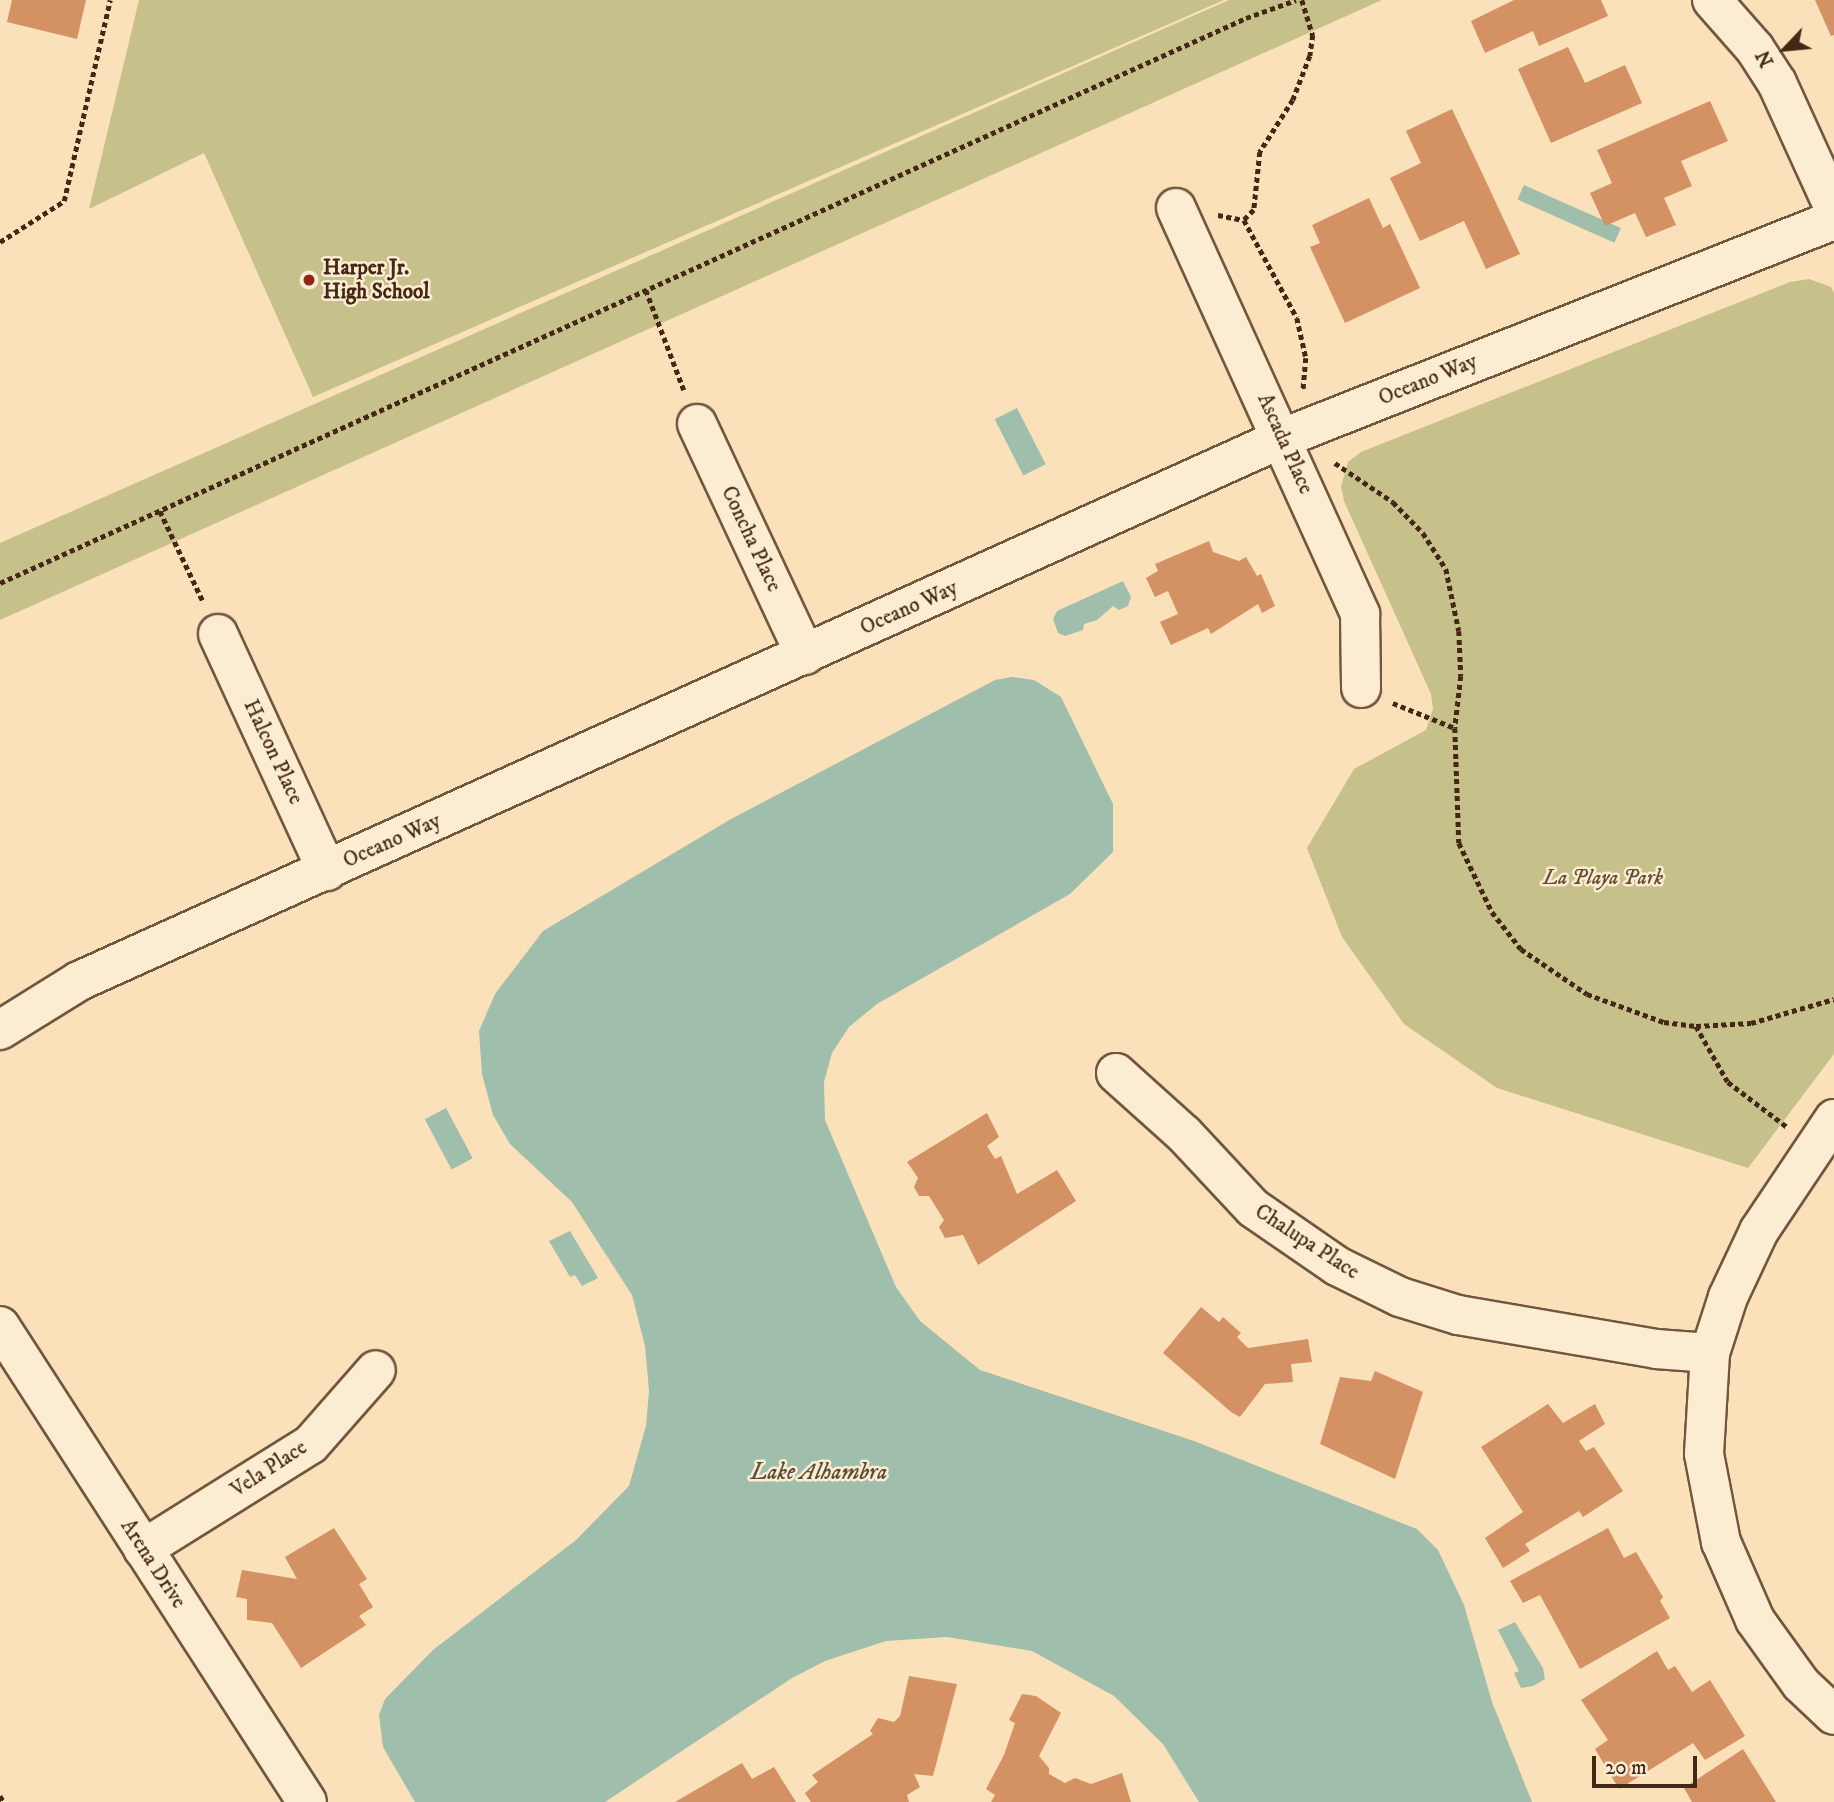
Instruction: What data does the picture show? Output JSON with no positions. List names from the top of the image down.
{
  "streets": {
    "street": [
      "Oceano Way",
      "Ascada Place",
      "Concha Place",
      "Halcon Place",
      "Chalupa Place",
      "Vela Place",
      "Arena Drive"
    ]
  },
  "crossings": [
    ["Oceano Way", "Ascada Place"],
    ["Oceano Way", "Concha Place"],
    ["Oceano Way", "Halcon Place"],
    ["Vela Place", "Arena Drive"]
  ],
  "water": ["Lake Alhambra"],
  "parks": ["La Playa Park"],
  "places": ["Harper Jr. High School"],
  "scale_bar": "20 m",
  "north": "bottom left"
}
